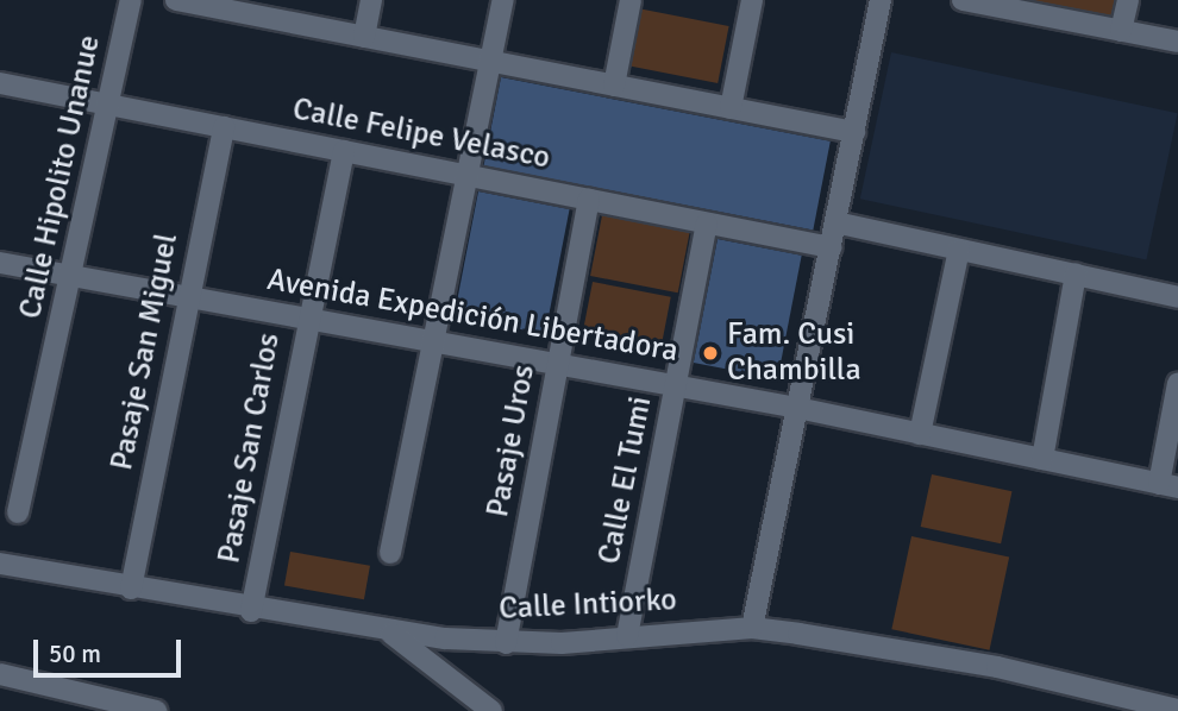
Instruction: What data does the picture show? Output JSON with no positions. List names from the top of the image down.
{
  "streets": {
    "street": [
      "Calle Felipe Velasco",
      "Calle Hipolito Unanue",
      "Avenida Expedición Libertadora",
      "Pasaje San Miguel",
      "Pasaje Uros",
      "Pasaje San Carlos",
      "Calle El Tumi",
      "Calle Intiorko"
    ]
  },
  "crossings": [
    ["Calle Felipe Velasco", "Calle Hipolito Unanue"],
    ["Calle Felipe Velasco", "Pasaje San Miguel"],
    ["Calle Felipe Velasco", "Pasaje Uros"],
    ["Calle Felipe Velasco", "Pasaje San Carlos"],
    ["Calle Felipe Velasco", "Calle El Tumi"],
    ["Calle Hipolito Unanue", "Avenida Expedición Libertadora"],
    ["Avenida Expedición Libertadora", "Pasaje San Miguel"],
    ["Avenida Expedición Libertadora", "Pasaje Uros"],
    ["Avenida Expedición Libertadora", "Pasaje San Carlos"],
    ["Avenida Expedición Libertadora", "Calle El Tumi"],
    ["Pasaje San Miguel", "Calle Intiorko"],
    ["Pasaje Uros", "Calle Intiorko"],
    ["Pasaje San Carlos", "Calle Intiorko"],
    ["Calle El Tumi", "Calle Intiorko"]
  ],
  "places": ["Fam. Cusi Chambilla"],
  "scale_bar": "50 m"
}
